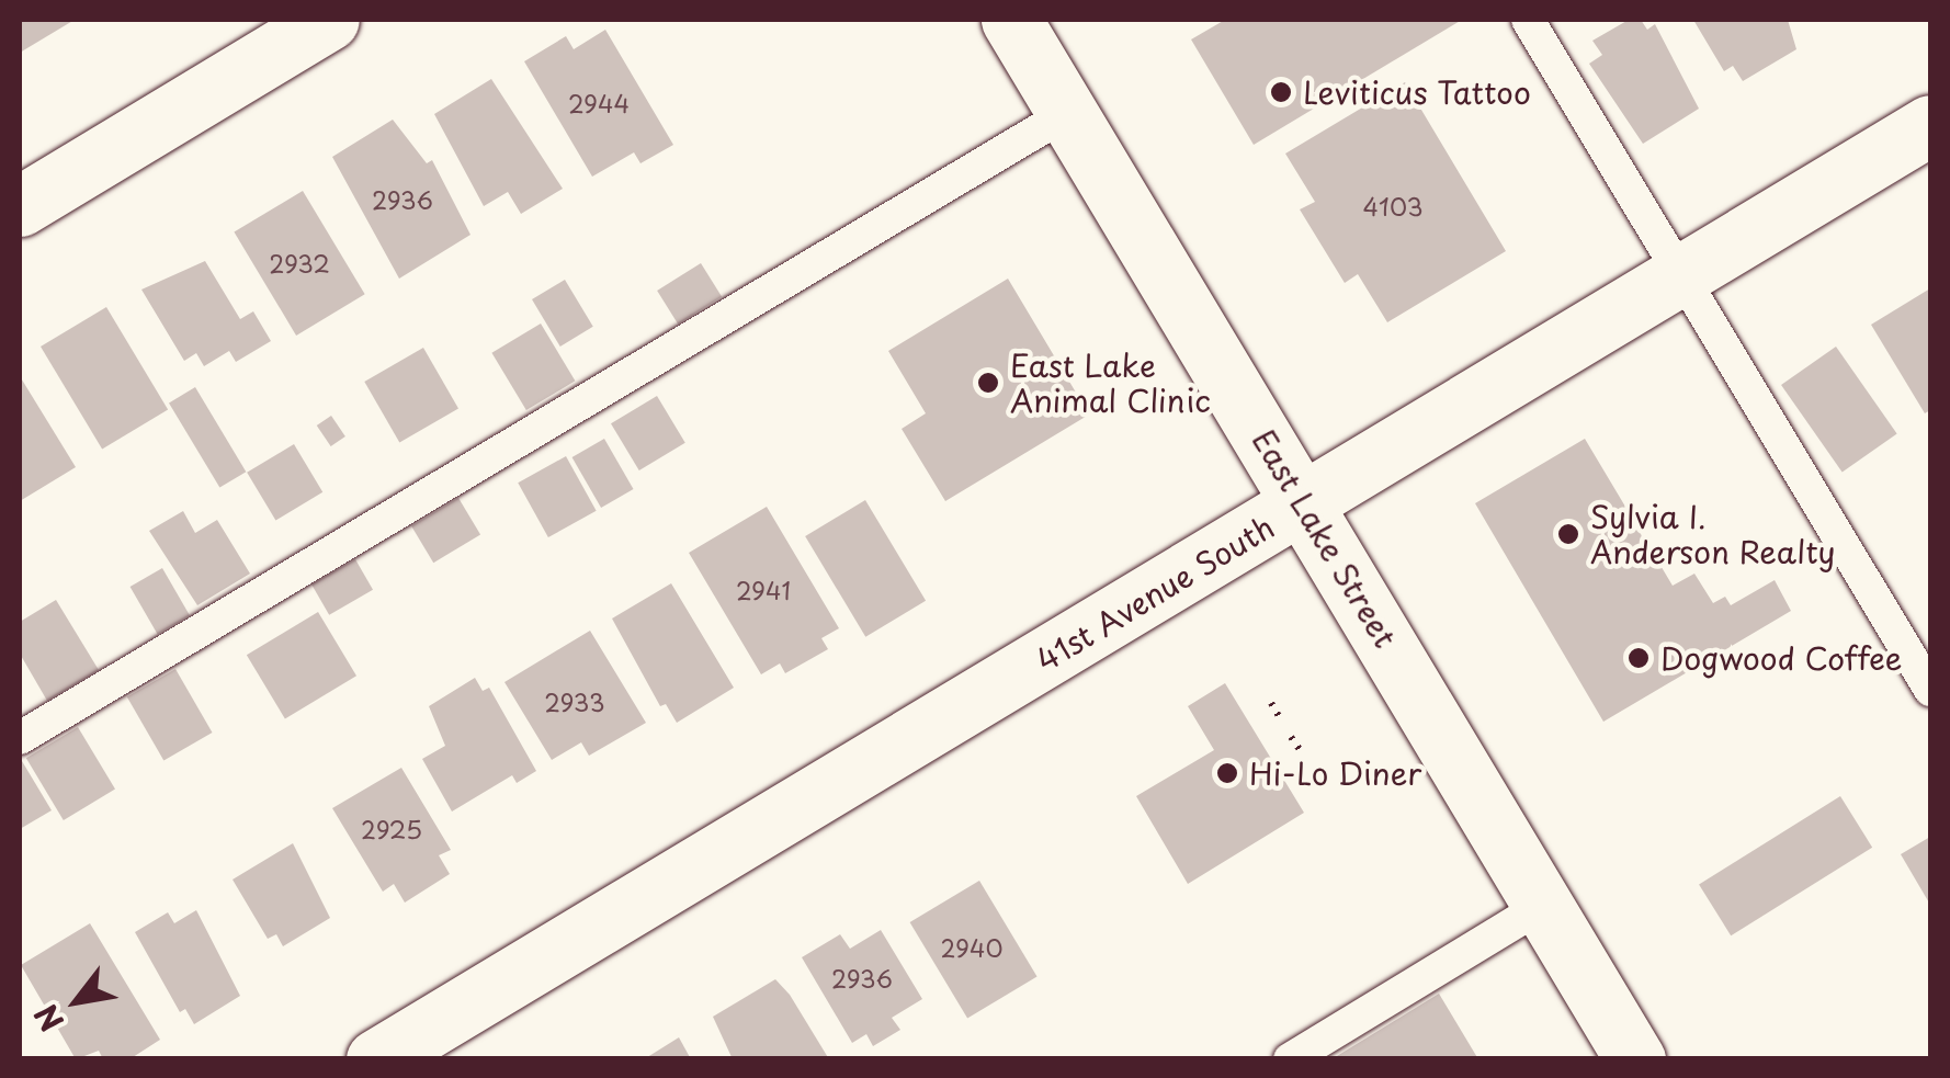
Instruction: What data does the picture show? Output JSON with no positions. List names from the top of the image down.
{
  "streets": {
    "street": ["East Lake Street", "41st Avenue South"]
  },
  "crossings": [
    ["East Lake Street", "41st Avenue South"]
  ],
  "places": [
    "Leviticus Tattoo",
    "East Lake Animal Clinic",
    "Sylvia I. Anderson Realty",
    "Dogwood Coffee",
    "Hi-Lo Diner"
  ],
  "house_numbers": [
    "2944",
    "2936",
    "4103",
    "2932",
    "2941",
    "2933",
    "2925",
    "2940",
    "2936"
  ],
  "north": "bottom left"
}
